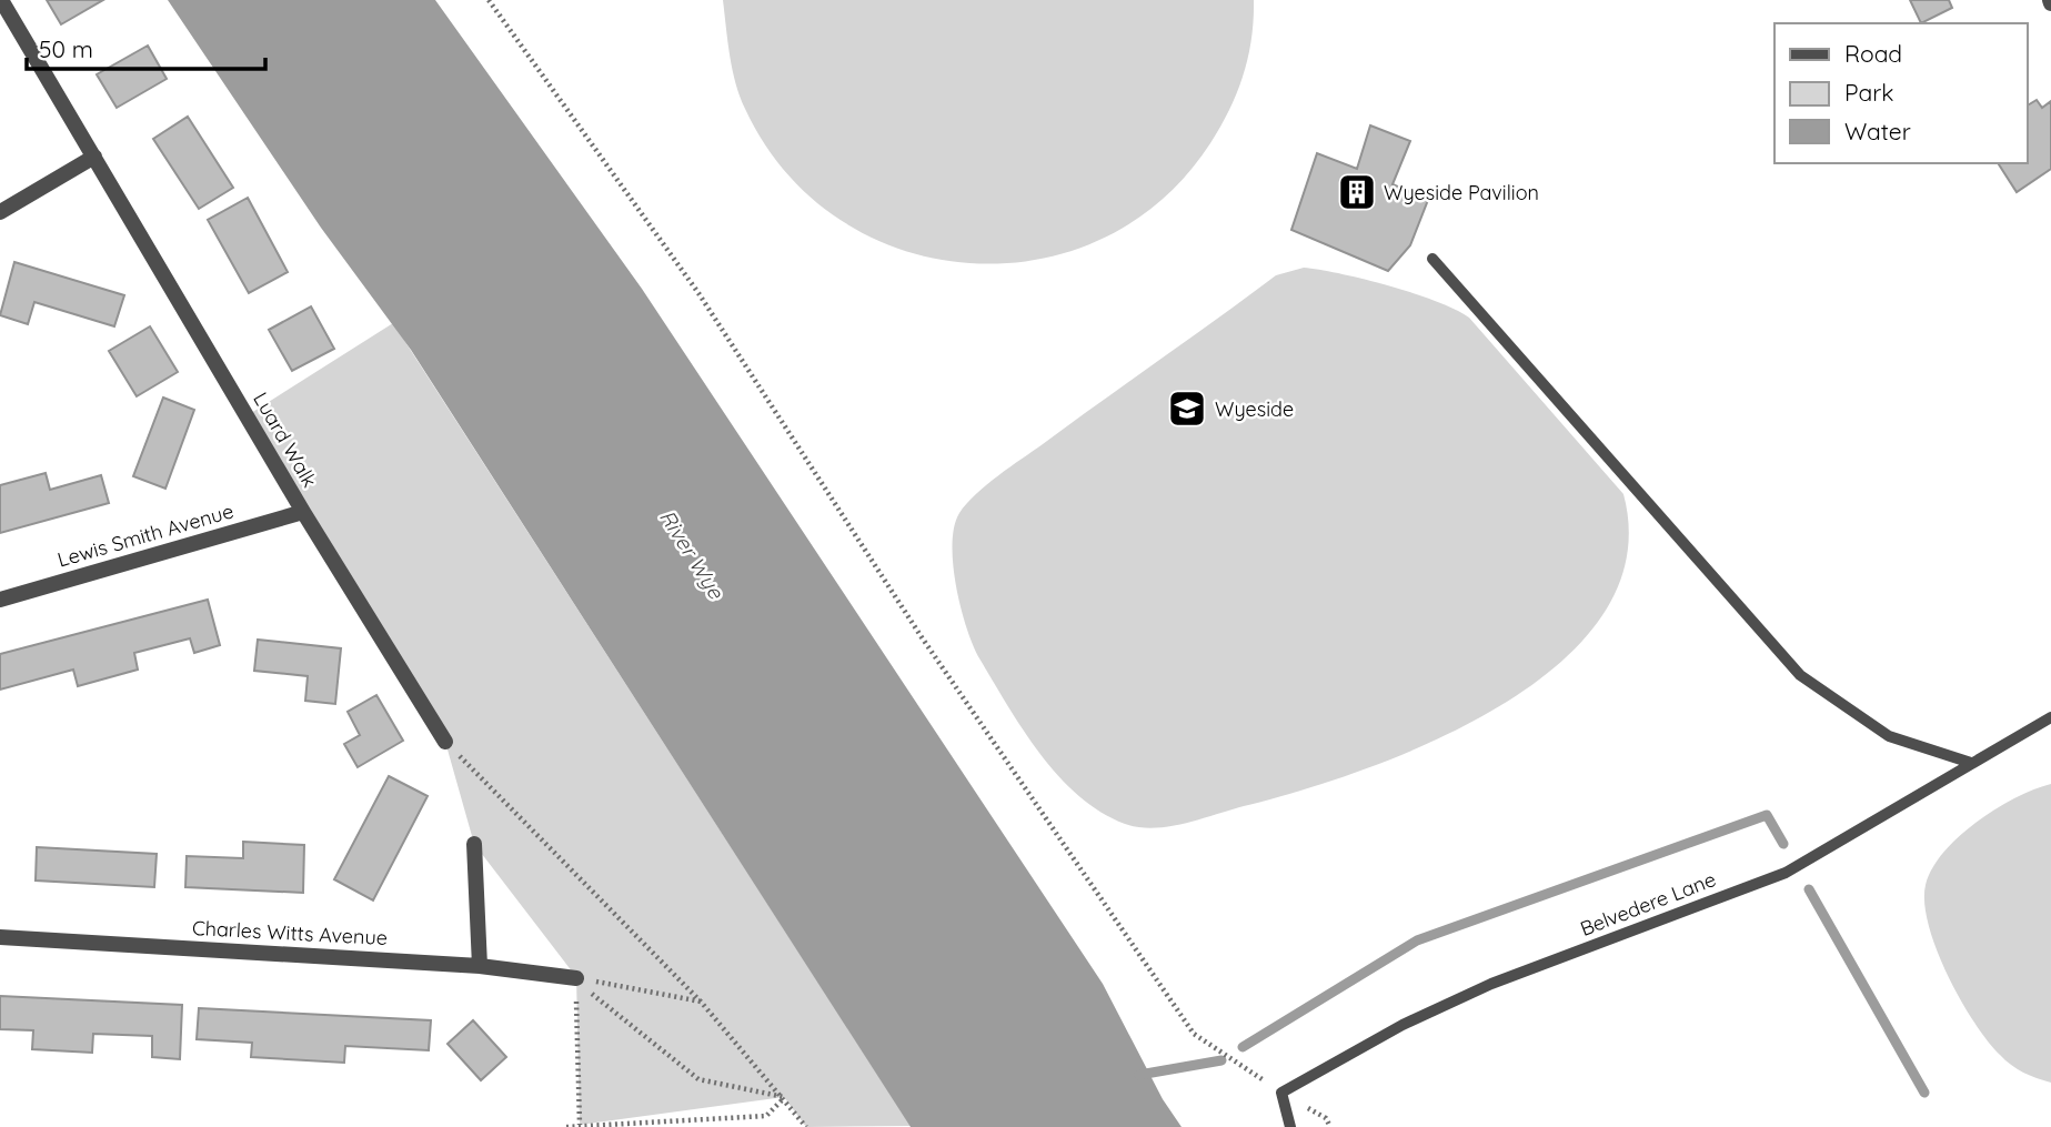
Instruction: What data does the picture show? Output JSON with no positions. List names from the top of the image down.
{
  "streets": {
    "street": ["Luard Walk", "Lewis Smith Avenue", "Charles Witts Avenue"],
    "lane": ["Belvedere Lane"]
  },
  "crossings": [
    ["Luard Walk", "Lewis Smith Avenue"]
  ],
  "water": ["River Wye"],
  "places": {
    "building": ["Wyeside Pavilion"],
    "school or university": ["Wyeside"]
  },
  "legend": ["Road", "Park", "Water"],
  "scale_bar": "50 m"
}
